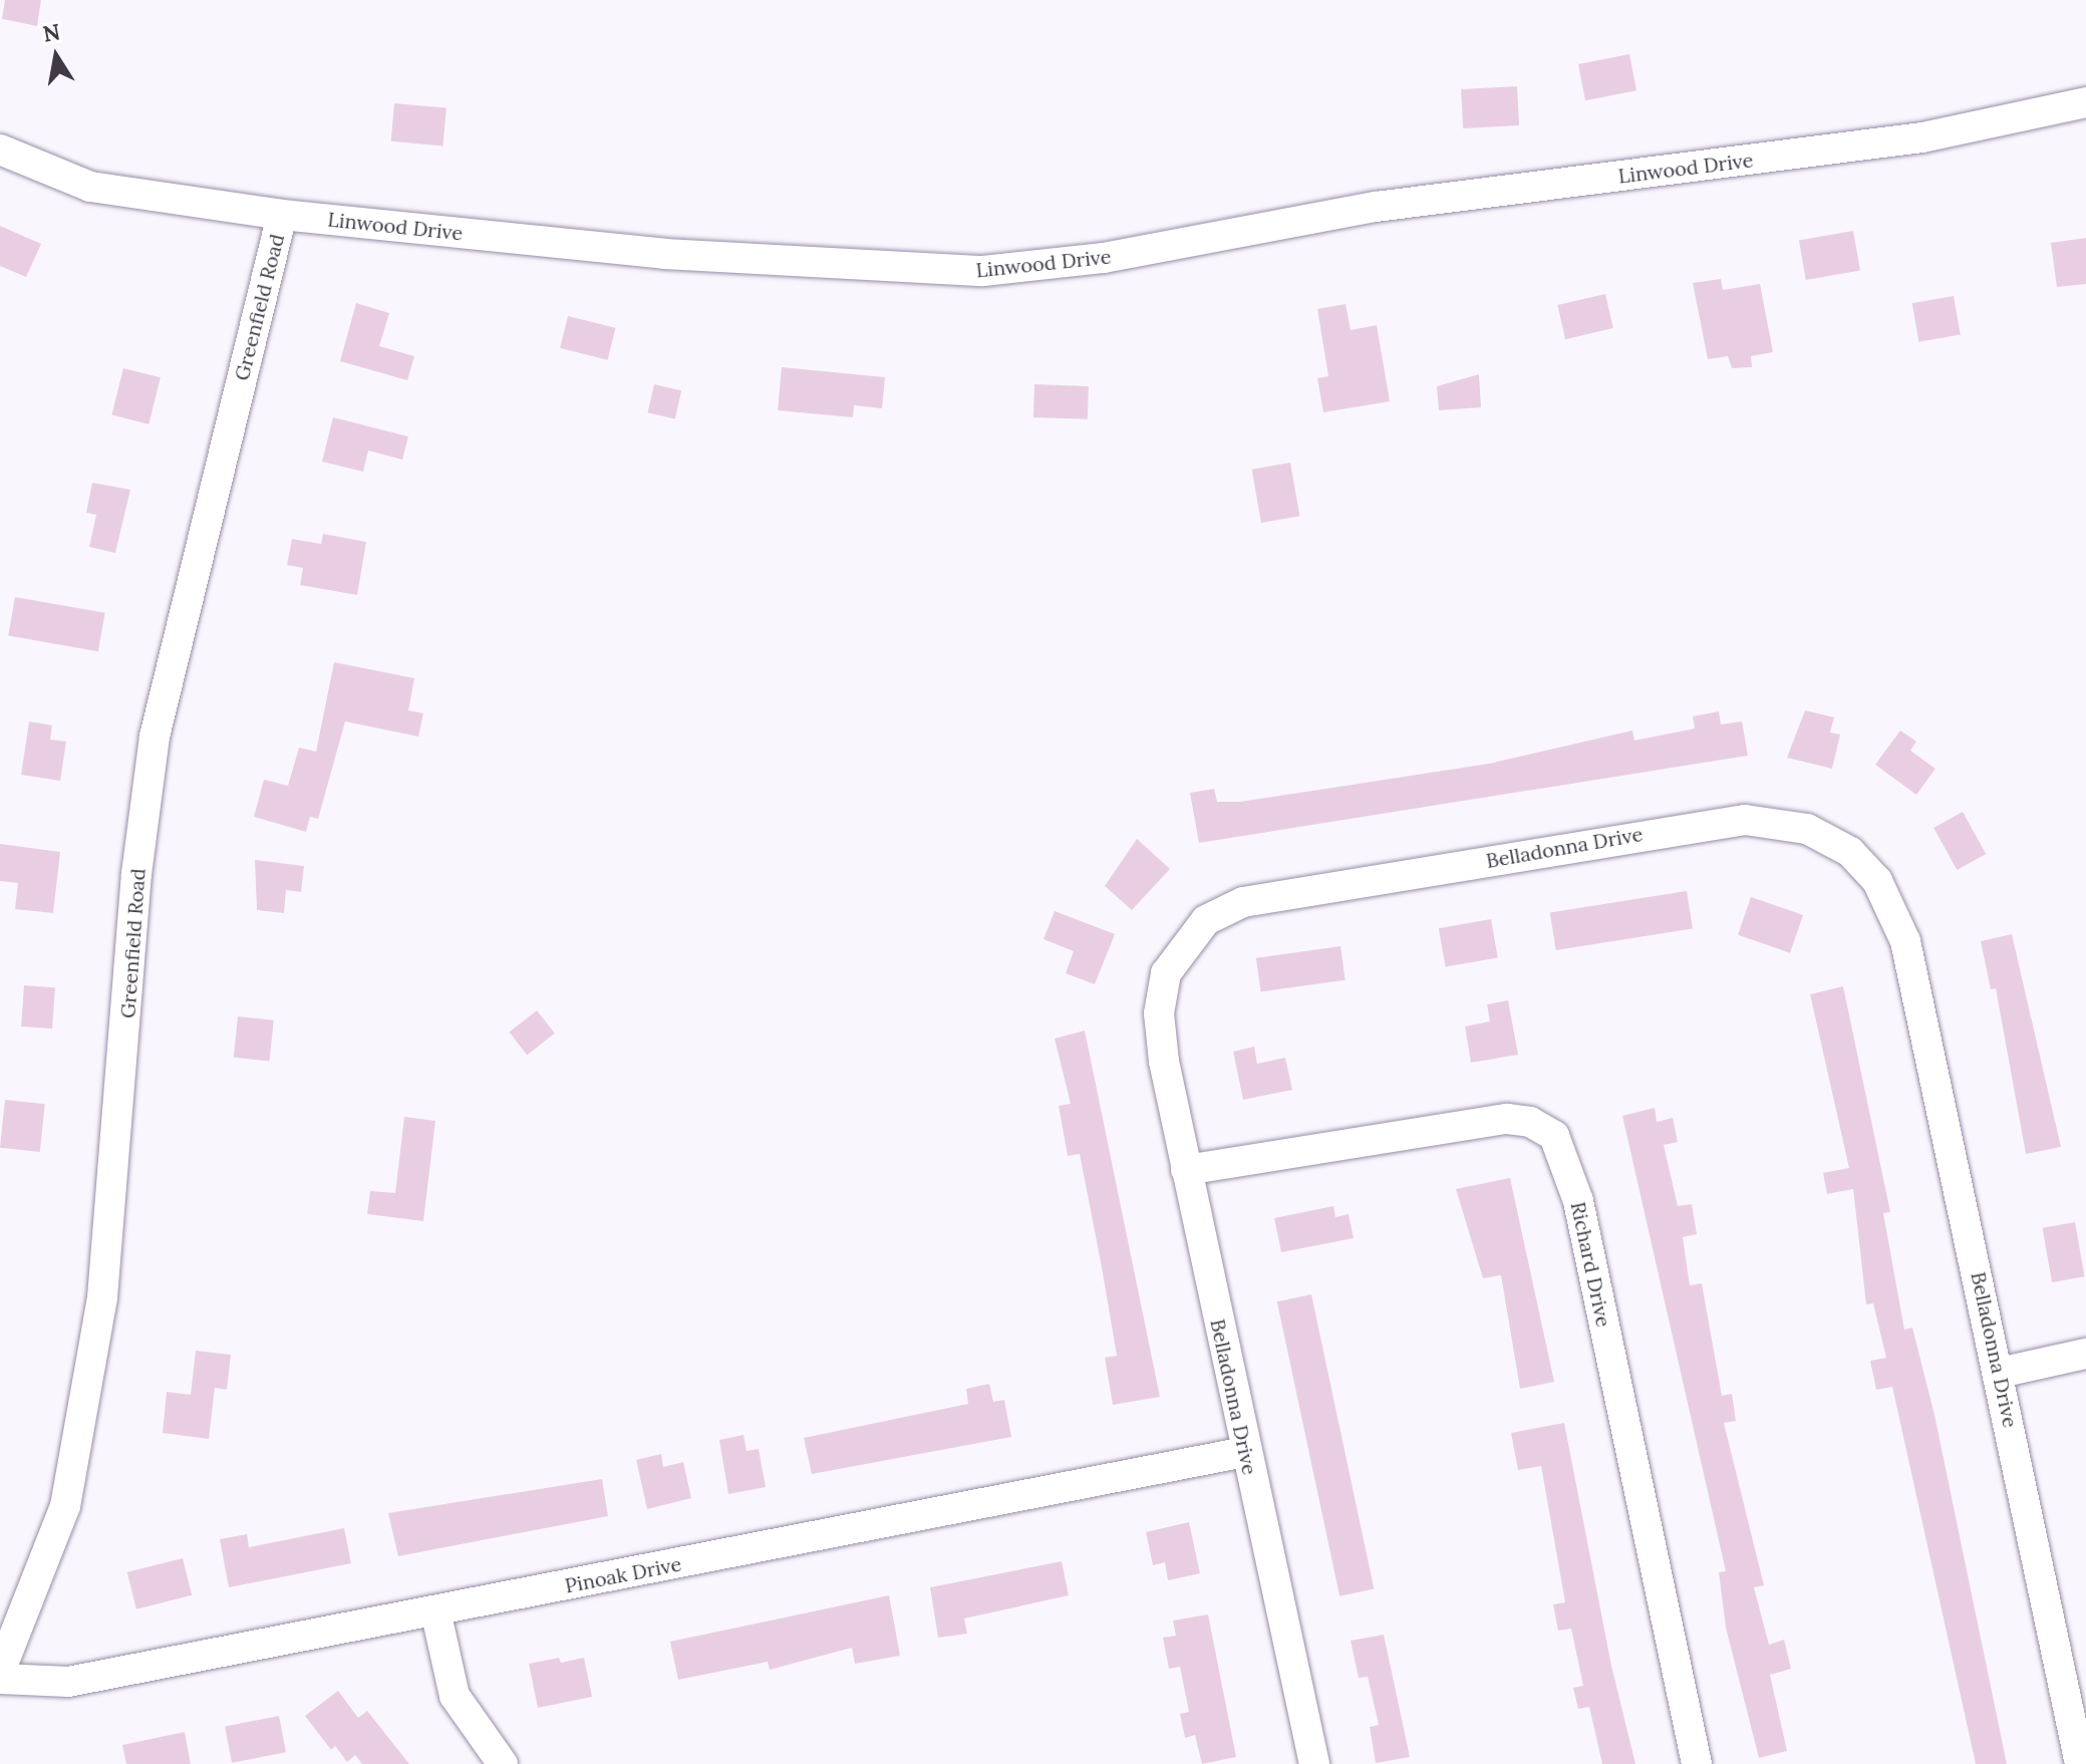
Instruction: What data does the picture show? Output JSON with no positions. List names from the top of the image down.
{
  "streets": {
    "street": [
      "Linwood Drive",
      "Greenfield Road",
      "Belladonna Drive",
      "Richard Drive",
      "Pinoak Drive"
    ]
  },
  "crossings": [
    ["Linwood Drive", "Greenfield Road"],
    ["Belladonna Drive", "Richard Drive"],
    ["Belladonna Drive", "Pinoak Drive"]
  ],
  "north": "top"
}
